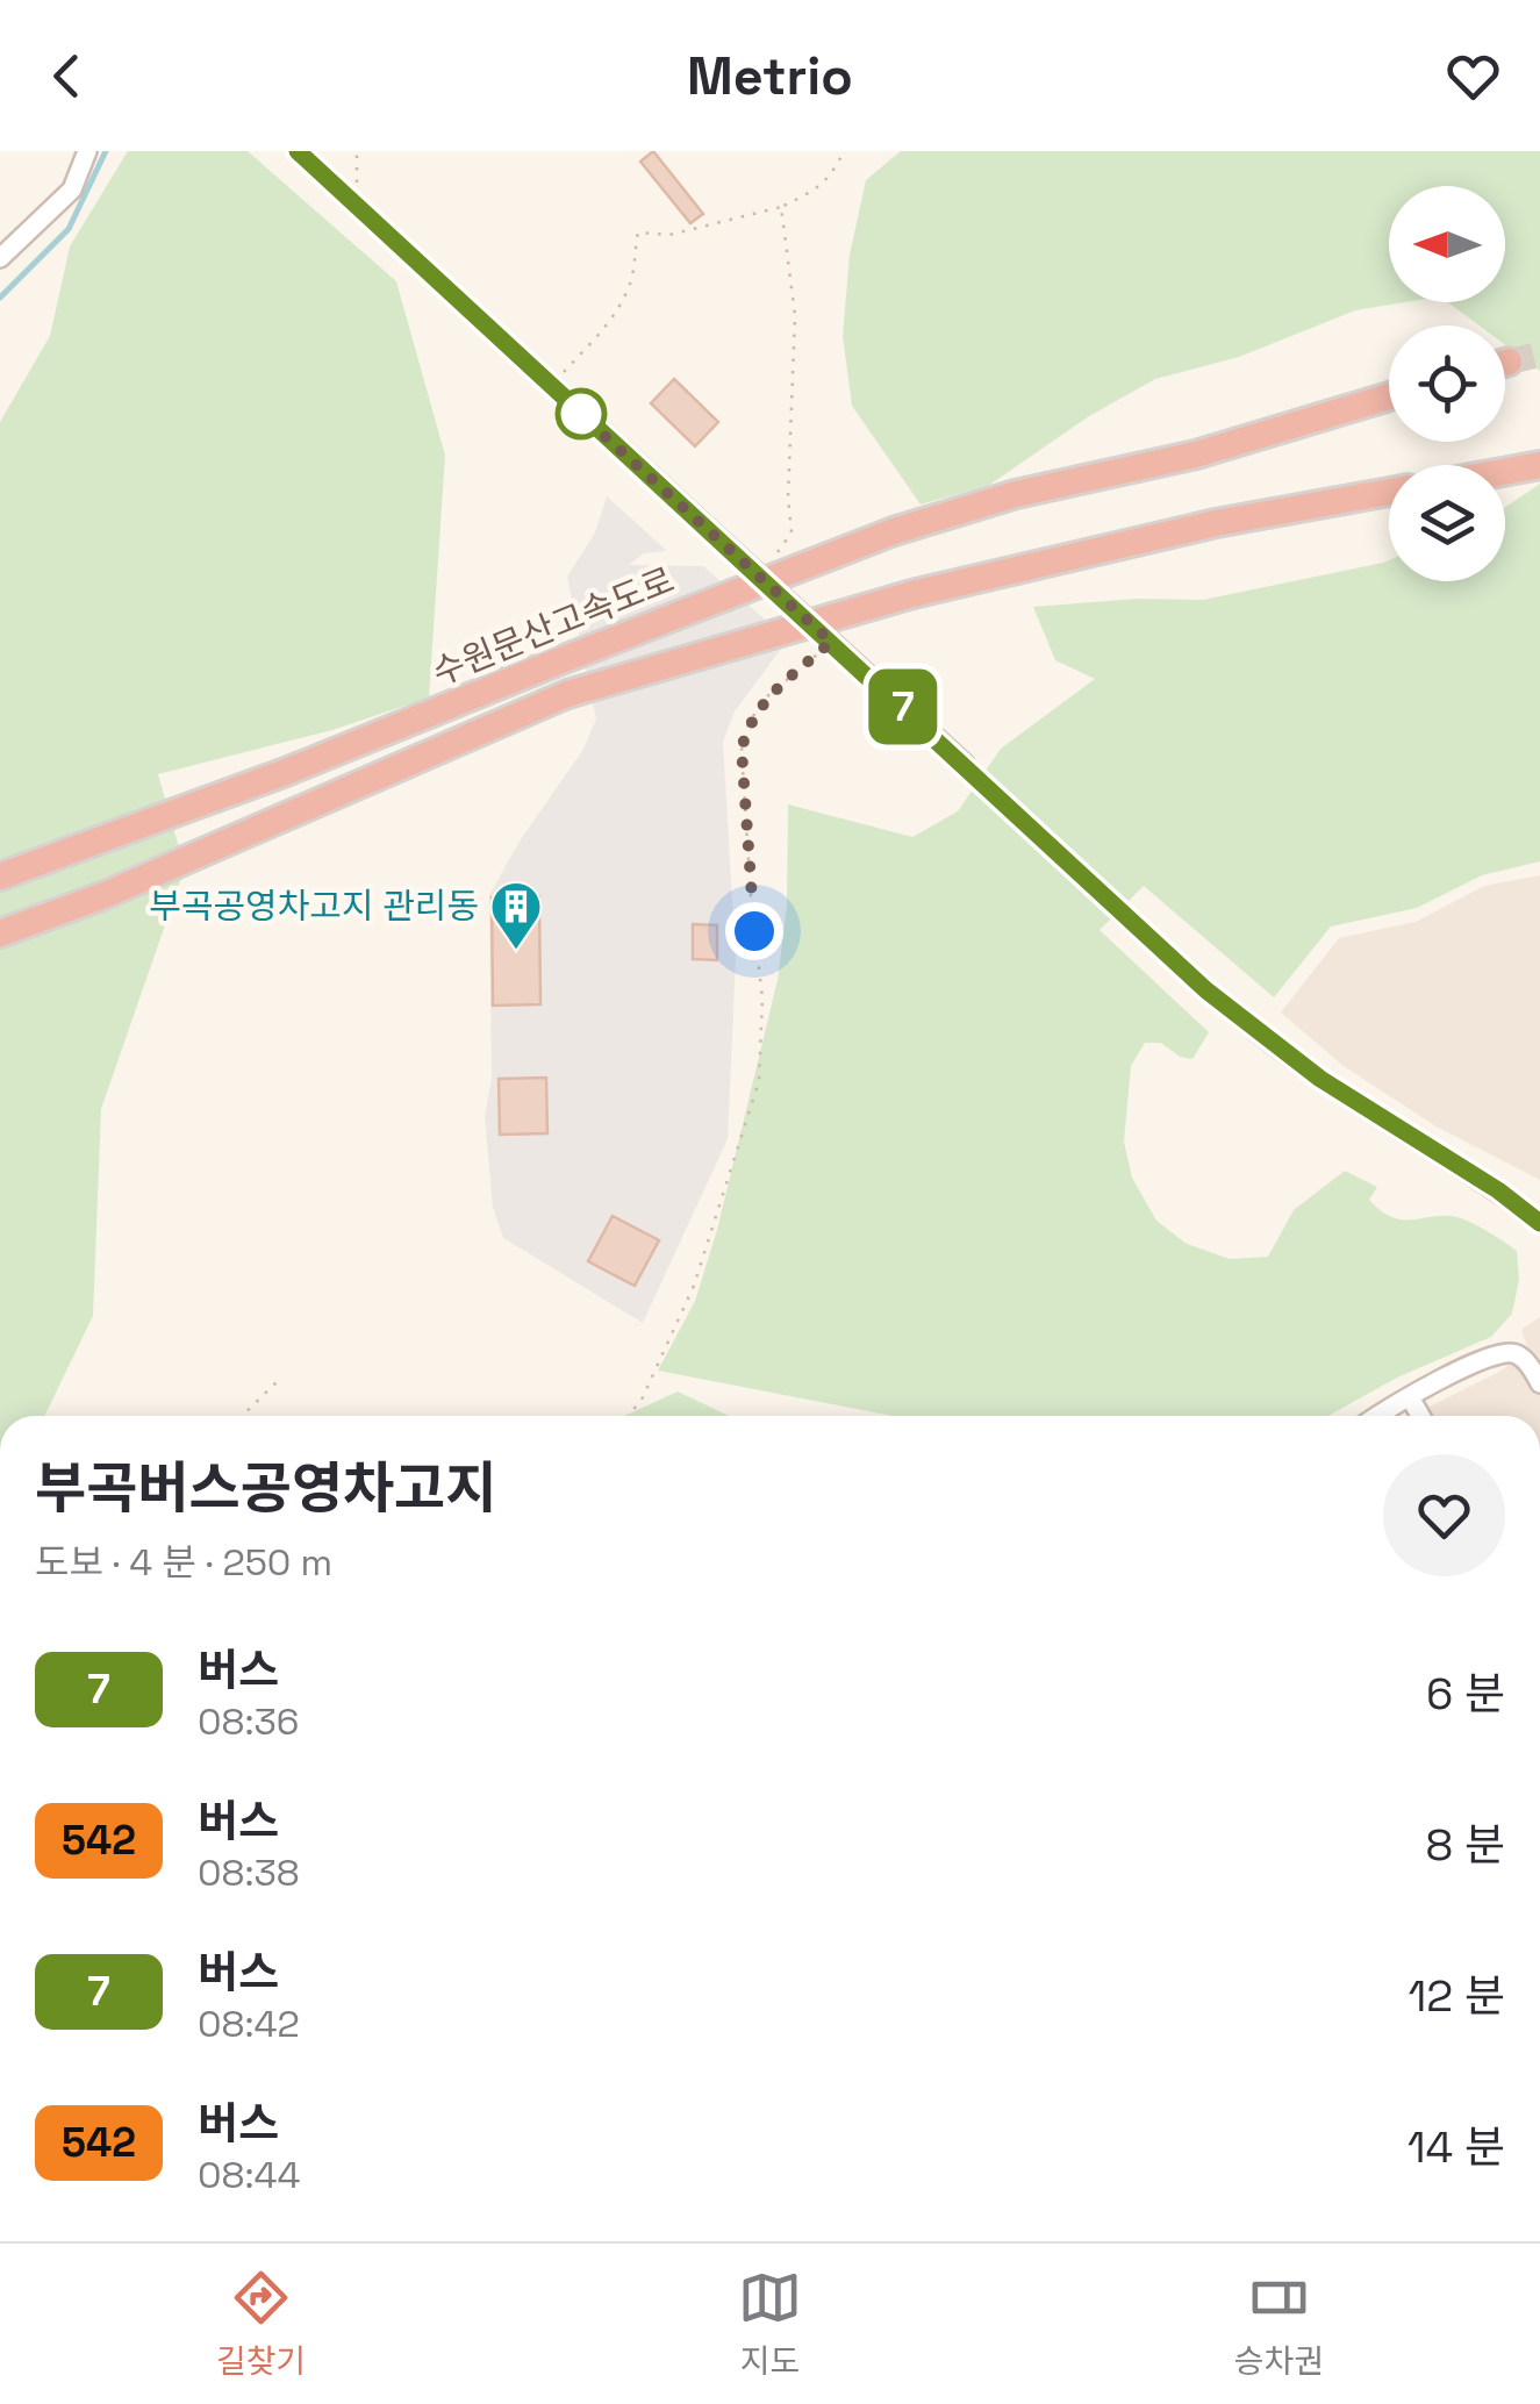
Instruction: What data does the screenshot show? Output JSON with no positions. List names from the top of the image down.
{
  "streets": {
    "highway": ["수원문산고속도로"]
  },
  "places": {
    "building": ["부곡공영차고지 관리동"]
  },
  "lines": ["bus line 7"],
  "north": "left",
  "page": {
    "header": "Metrio",
    "on_map": "7",
    "heading": ["부곡버스공영차고지", "도보 · 4 분 · 250 m"],
    "list": [
      {
        "mark": "7",
        "name": "버스",
        "note": "08:36",
        "value": "6 분"
      },
      {
        "mark": "542",
        "name": "버스",
        "note": "08:38",
        "value": "8 분"
      },
      {
        "mark": "7",
        "name": "버스",
        "note": "08:42",
        "value": "12 분"
      },
      {
        "mark": "542",
        "name": "버스",
        "note": "08:44",
        "value": "14 분"
      }
    ],
    "tabs": ["길찾기", "지도", "승차권"]
  }
}
